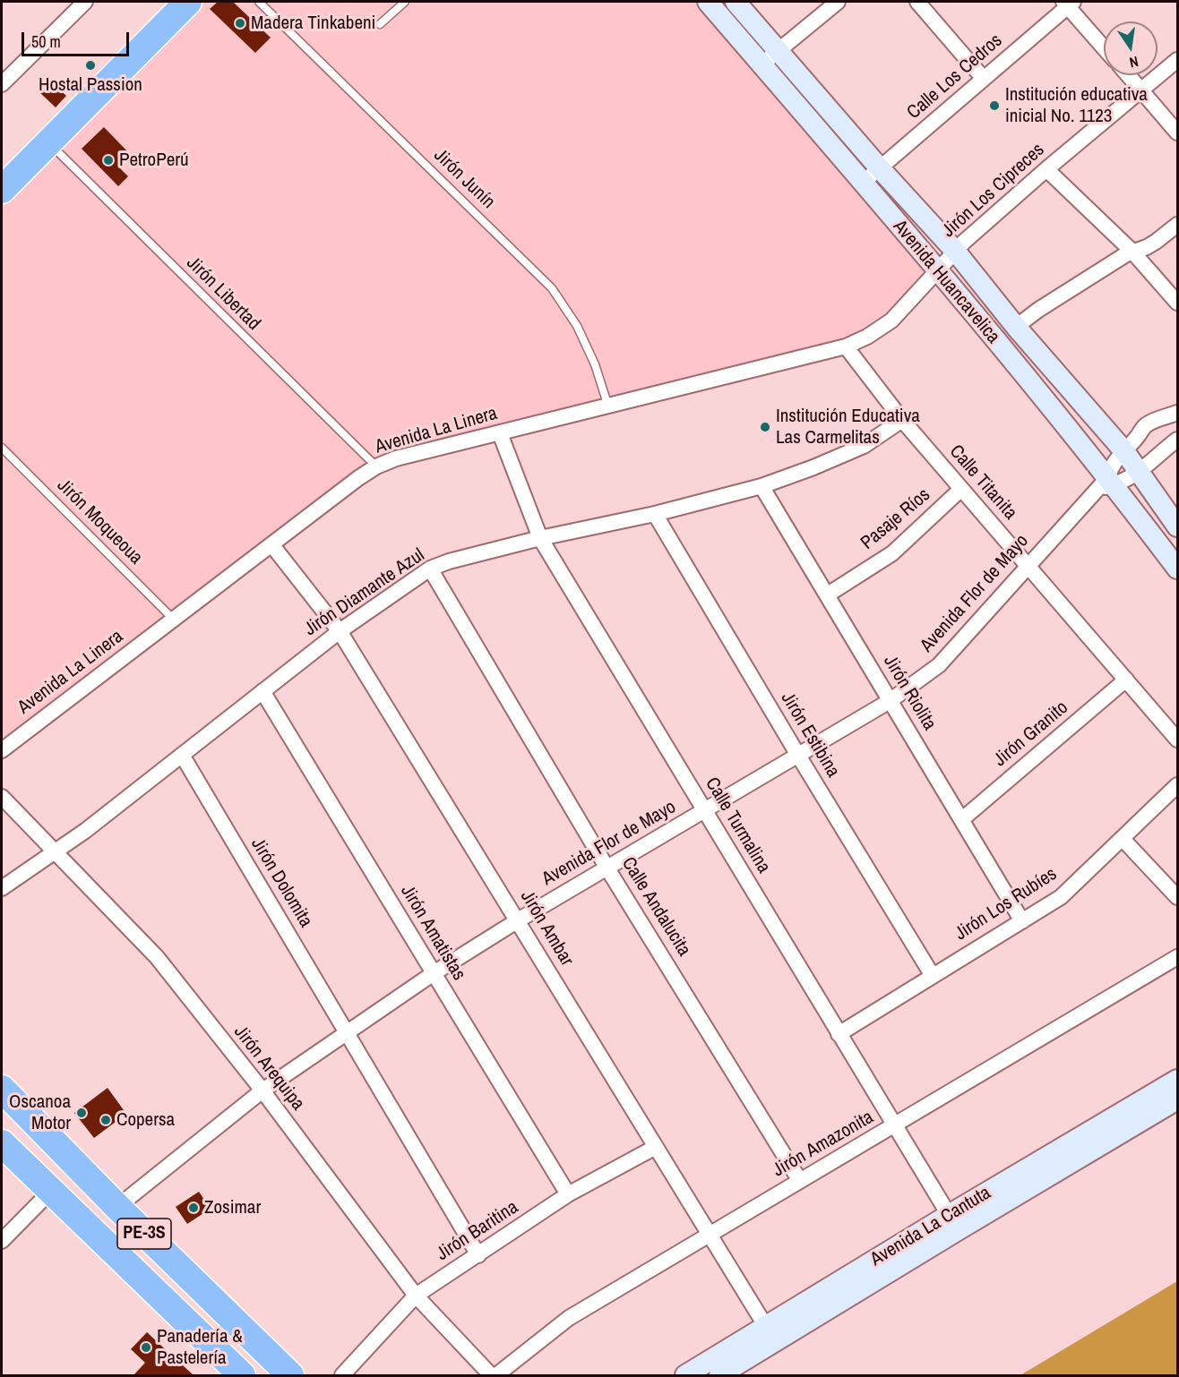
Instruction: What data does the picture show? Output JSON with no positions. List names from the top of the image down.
{
  "streets": {
    "highway": ["PE-3S"],
    "main road": ["Avenida Huancavelica", "Avenida La Cantuta"],
    "street": [
      "Calle Los Cedros",
      "Jirón Los Cipreces",
      "Avenida La Linera",
      "Calle Titanita",
      "Pasaje Ríos",
      "Jirón Diamante Azul",
      "Avenida Flor de Mayo",
      "Jirón Riolita",
      "Jirón Granito",
      "Jirón Estibina",
      "Calle Turmalina",
      "Jirón Dolomita",
      "Jirón Los Rubíes",
      "Calle Andalucita",
      "Jirón Ambar",
      "Jirón Amatistas",
      "Jirón Arequipa",
      "Jirón Amazonita",
      "Jirón Baritina"
    ],
    "lane": ["Jirón Junín", "Jirón Libertad", "Jirón Moqueoua"]
  },
  "crossings": [
    ["Calle Los Cedros", "Avenida Huancavelica"],
    ["Jirón Junín", "Avenida La Linera"],
    ["Jirón Los Cipreces", "Avenida Huancavelica"],
    ["Jirón Los Cipreces", "Avenida La Linera"],
    ["Avenida Huancavelica", "Avenida La Linera"],
    ["Avenida Huancavelica", "Avenida Flor de Mayo"],
    ["Jirón Libertad", "Avenida La Linera"],
    ["Avenida La Linera", "Calle Titanita"],
    ["Avenida La Linera", "Jirón Moqueoua"],
    ["Avenida La Linera", "Calle Turmalina"],
    ["Avenida La Linera", "Jirón Ambar"],
    ["Calle Titanita", "Pasaje Ríos"],
    ["Calle Titanita", "Jirón Diamante Azul"],
    ["Calle Titanita", "Avenida Flor de Mayo"],
    ["Calle Titanita", "Jirón Granito"],
    ["Pasaje Ríos", "Jirón Riolita"],
    ["Jirón Diamante Azul", "Jirón Riolita"],
    ["Jirón Diamante Azul", "Jirón Estibina"],
    ["Jirón Diamante Azul", "Calle Turmalina"],
    ["Jirón Diamante Azul", "Jirón Dolomita"],
    ["Jirón Diamante Azul", "Calle Andalucita"],
    ["Jirón Diamante Azul", "Jirón Ambar"],
    ["Jirón Diamante Azul", "Jirón Amatistas"],
    ["Jirón Diamante Azul", "Jirón Arequipa"],
    ["Avenida Flor de Mayo", "Jirón Riolita"],
    ["Avenida Flor de Mayo", "Jirón Estibina"],
    ["Avenida Flor de Mayo", "Calle Turmalina"],
    ["Avenida Flor de Mayo", "Jirón Dolomita"],
    ["Avenida Flor de Mayo", "Calle Andalucita"],
    ["Avenida Flor de Mayo", "Jirón Ambar"],
    ["Avenida Flor de Mayo", "Jirón Amatistas"],
    ["Avenida Flor de Mayo", "Jirón Arequipa"],
    ["Avenida Flor de Mayo", "PE-3S"],
    ["Jirón Riolita", "Jirón Granito"],
    ["Jirón Riolita", "Jirón Los Rubíes"],
    ["Jirón Estibina", "Jirón Los Rubíes"],
    ["Calle Turmalina", "Jirón Los Rubíes"],
    ["Calle Turmalina", "Jirón Amazonita"],
    ["Calle Turmalina", "Avenida La Cantuta"],
    ["Jirón Dolomita", "Jirón Baritina"],
    ["Calle Andalucita", "Jirón Amazonita"],
    ["Jirón Ambar", "Jirón Amazonita"],
    ["Jirón Ambar", "Avenida La Cantuta"],
    ["Jirón Ambar", "Jirón Baritina"],
    ["Jirón Amatistas", "Jirón Baritina"],
    ["Jirón Arequipa", "Jirón Baritina"]
  ],
  "places": [
    "Madera Tinkabeni",
    "Hostal Passion",
    "Institución educativa inicial No. 1123",
    "PetroPerú",
    "Institución Educativa Las Carmelitas",
    "Oscanoa Motor",
    "Copersa",
    "Zosimar",
    "Panadería & Pastelería"
  ],
  "scale_bar": "50 m",
  "north": "bottom"
}
